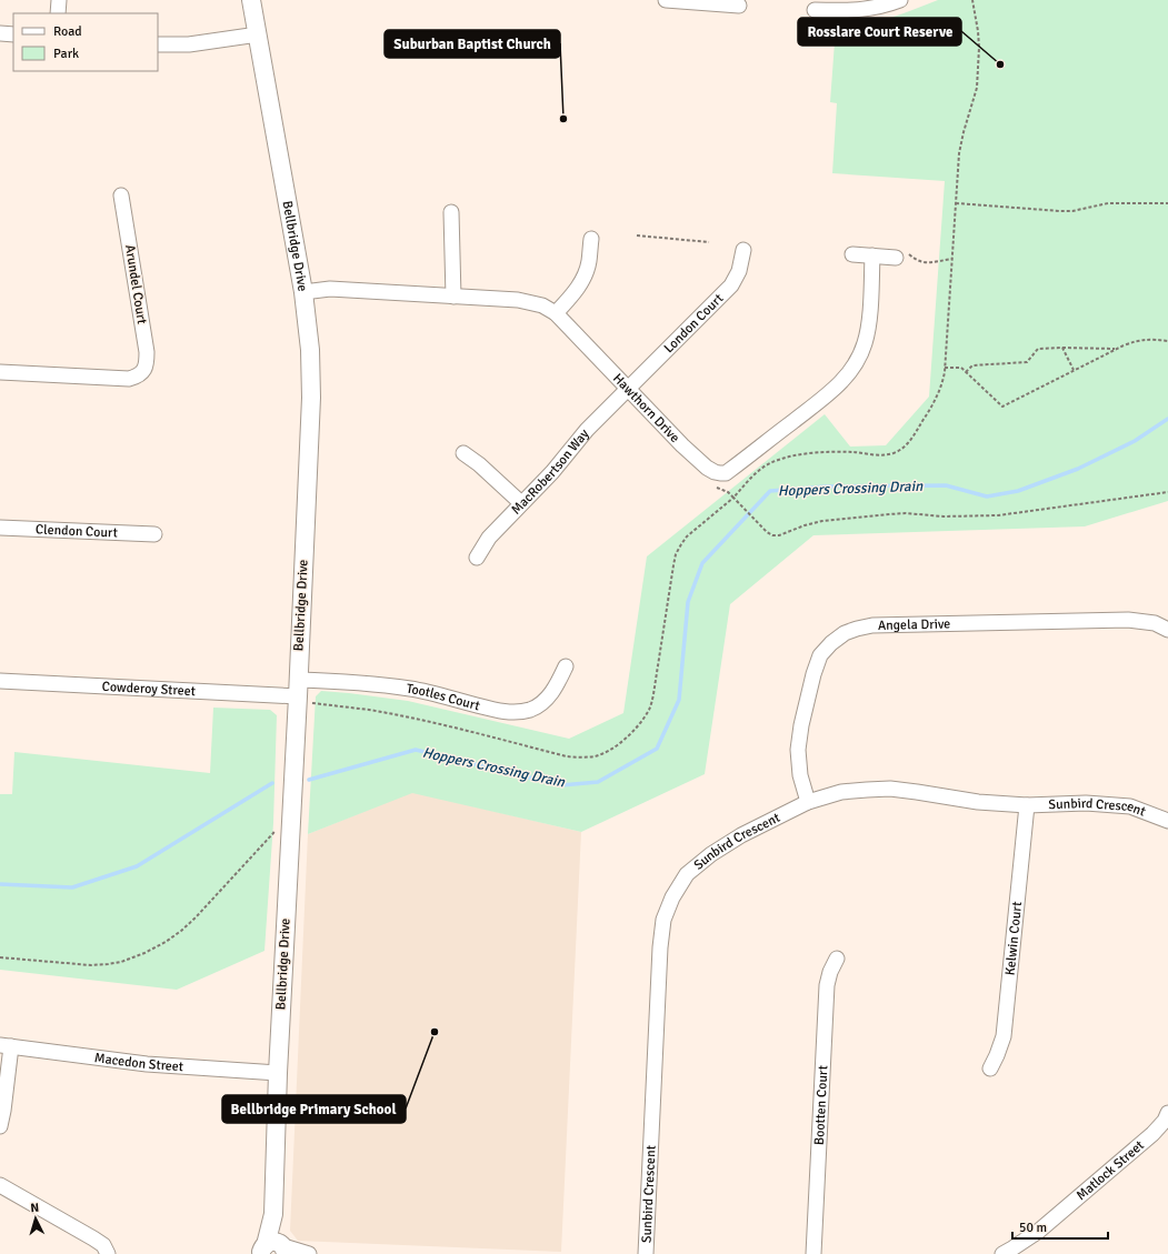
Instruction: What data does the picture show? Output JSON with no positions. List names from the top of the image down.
{
  "streets": {
    "street": [
      "Bellbridge Drive",
      "Arundel Court",
      "London Court",
      "Hawthorn Drive",
      "MacRobertson Way",
      "Clendon Court",
      "Angela Drive",
      "Cowderoy Street",
      "Tootles Court",
      "Sunbird Crescent",
      "Kelwin Court",
      "Macedon Street",
      "Bootten Court",
      "Matlock Street"
    ]
  },
  "crossings": [
    ["Bellbridge Drive", "Hawthorn Drive"],
    ["Bellbridge Drive", "Cowderoy Street"],
    ["Bellbridge Drive", "Tootles Court"],
    ["Bellbridge Drive", "Macedon Street"],
    ["London Court", "Hawthorn Drive"],
    ["London Court", "MacRobertson Way"],
    ["Hawthorn Drive", "MacRobertson Way"],
    ["Angela Drive", "Sunbird Crescent"],
    ["Cowderoy Street", "Tootles Court"],
    ["Sunbird Crescent", "Kelwin Court"]
  ],
  "water": ["Hoppers Crossing Drain"],
  "places": ["Rosslare Court Reserve", "Suburban Baptist Church", "Bellbridge Primary School"],
  "legend": ["Road", "Park"],
  "scale_bar": "50 m",
  "north": "top"
}
